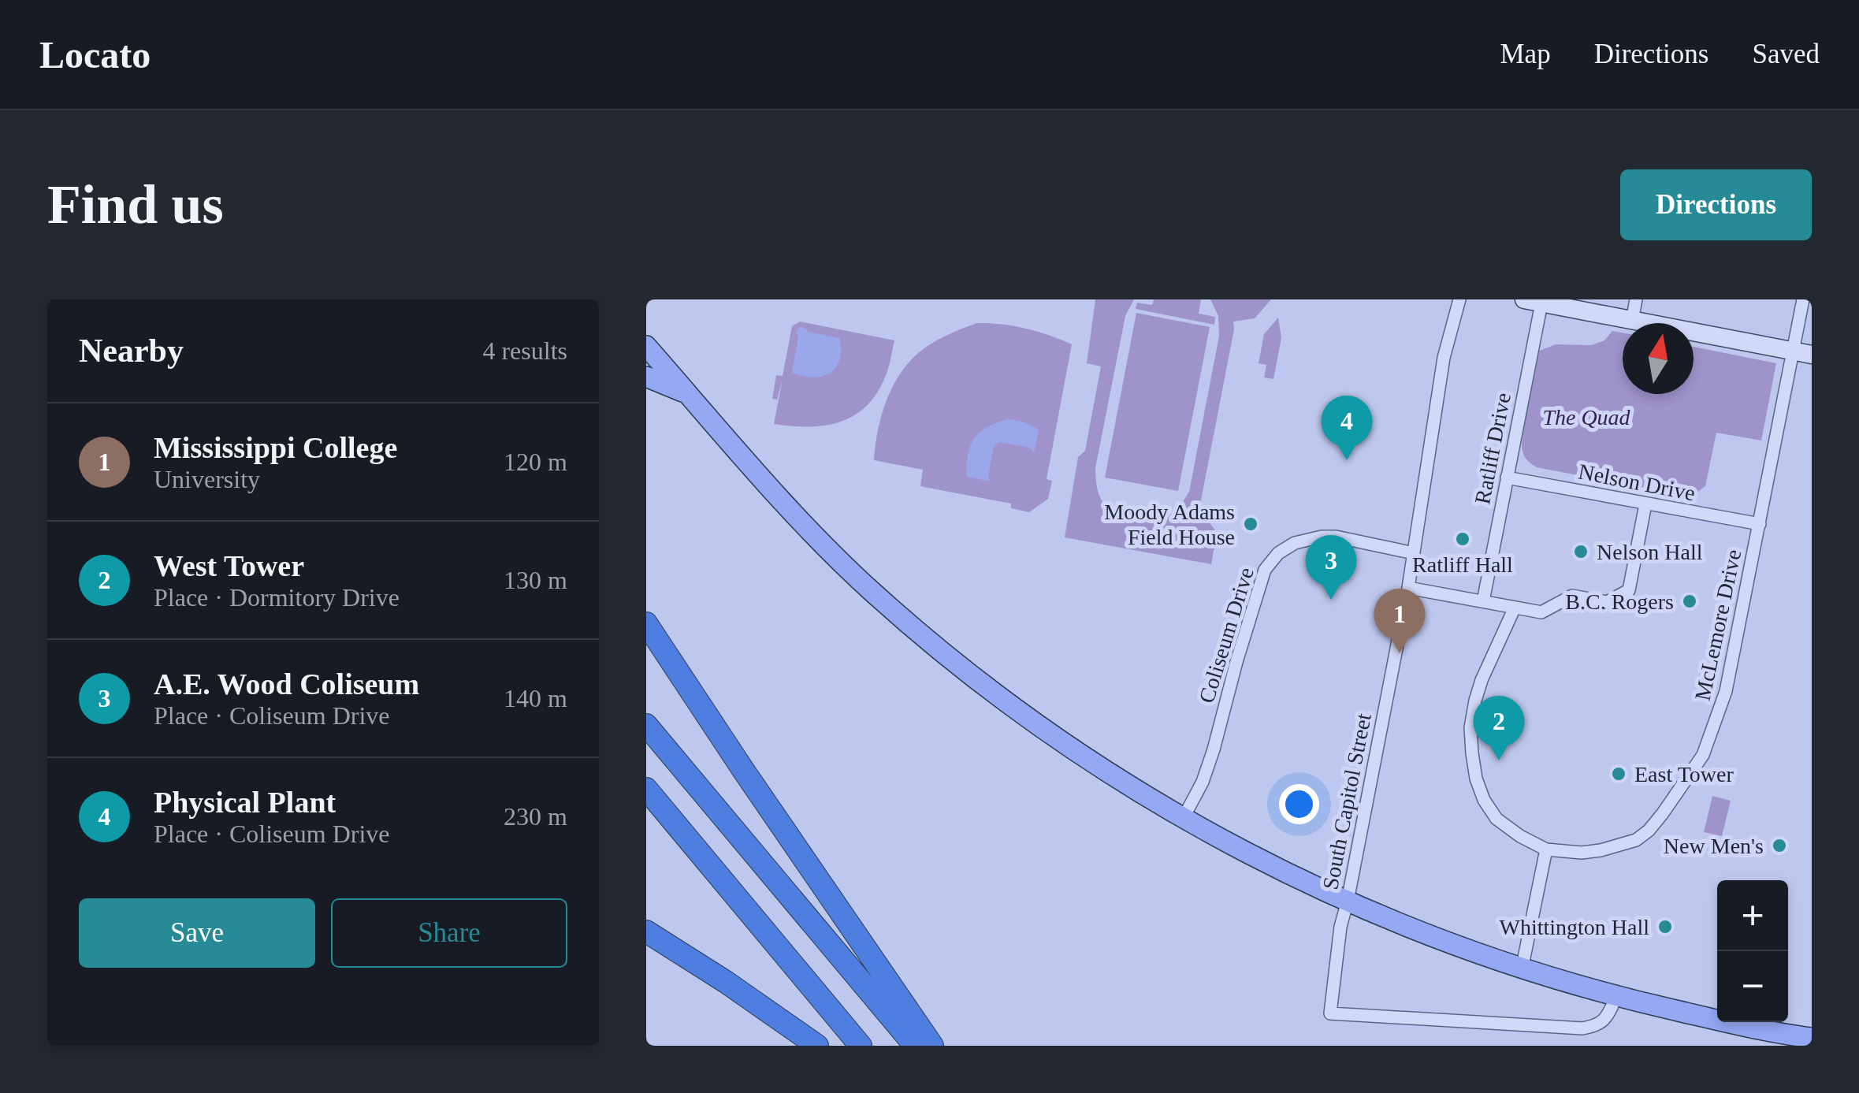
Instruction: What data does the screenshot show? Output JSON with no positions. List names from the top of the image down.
{
  "streets": {
    "street": [
      "Ratliff Drive",
      "Nelson Drive",
      "McLemore Drive",
      "Coliseum Drive",
      "South Capitol Street"
    ]
  },
  "crossings": [
    ["Ratliff Drive", "Nelson Drive"],
    ["Nelson Drive", "McLemore Drive"],
    ["Coliseum Drive", "South Capitol Street"]
  ],
  "parks": ["The Quad"],
  "places": [
    "Moody Adams Field House",
    "Ratliff Hall",
    "Nelson Hall",
    "B.C. Rogers",
    "East Tower",
    "New Men's",
    "Whittington Hall"
  ],
  "north": "top",
  "page": {
    "header": "Locato",
    "nav": ["Map", "Directions", "Saved"],
    "buttons": [
      "Directions",
      ["Save", "Share"]
    ],
    "title": "Find us",
    "heading": ["Nearby", "4 results"],
    "pins": [
      "4",
      "3",
      "1",
      "2"
    ],
    "list": [
      {
        "mark": "1",
        "name": "Mississippi College",
        "note": "University",
        "value": "120 m"
      },
      {
        "mark": "2",
        "name": "West Tower",
        "note": "Place · Dormitory Drive",
        "value": "130 m"
      },
      {
        "mark": "3",
        "name": "A.E. Wood Coliseum",
        "note": "Place · Coliseum Drive",
        "value": "140 m"
      },
      {
        "mark": "4",
        "name": "Physical Plant",
        "note": "Place · Coliseum Drive",
        "value": "230 m"
      }
    ],
    "map_buttons": ["+", "−"]
  }
}
